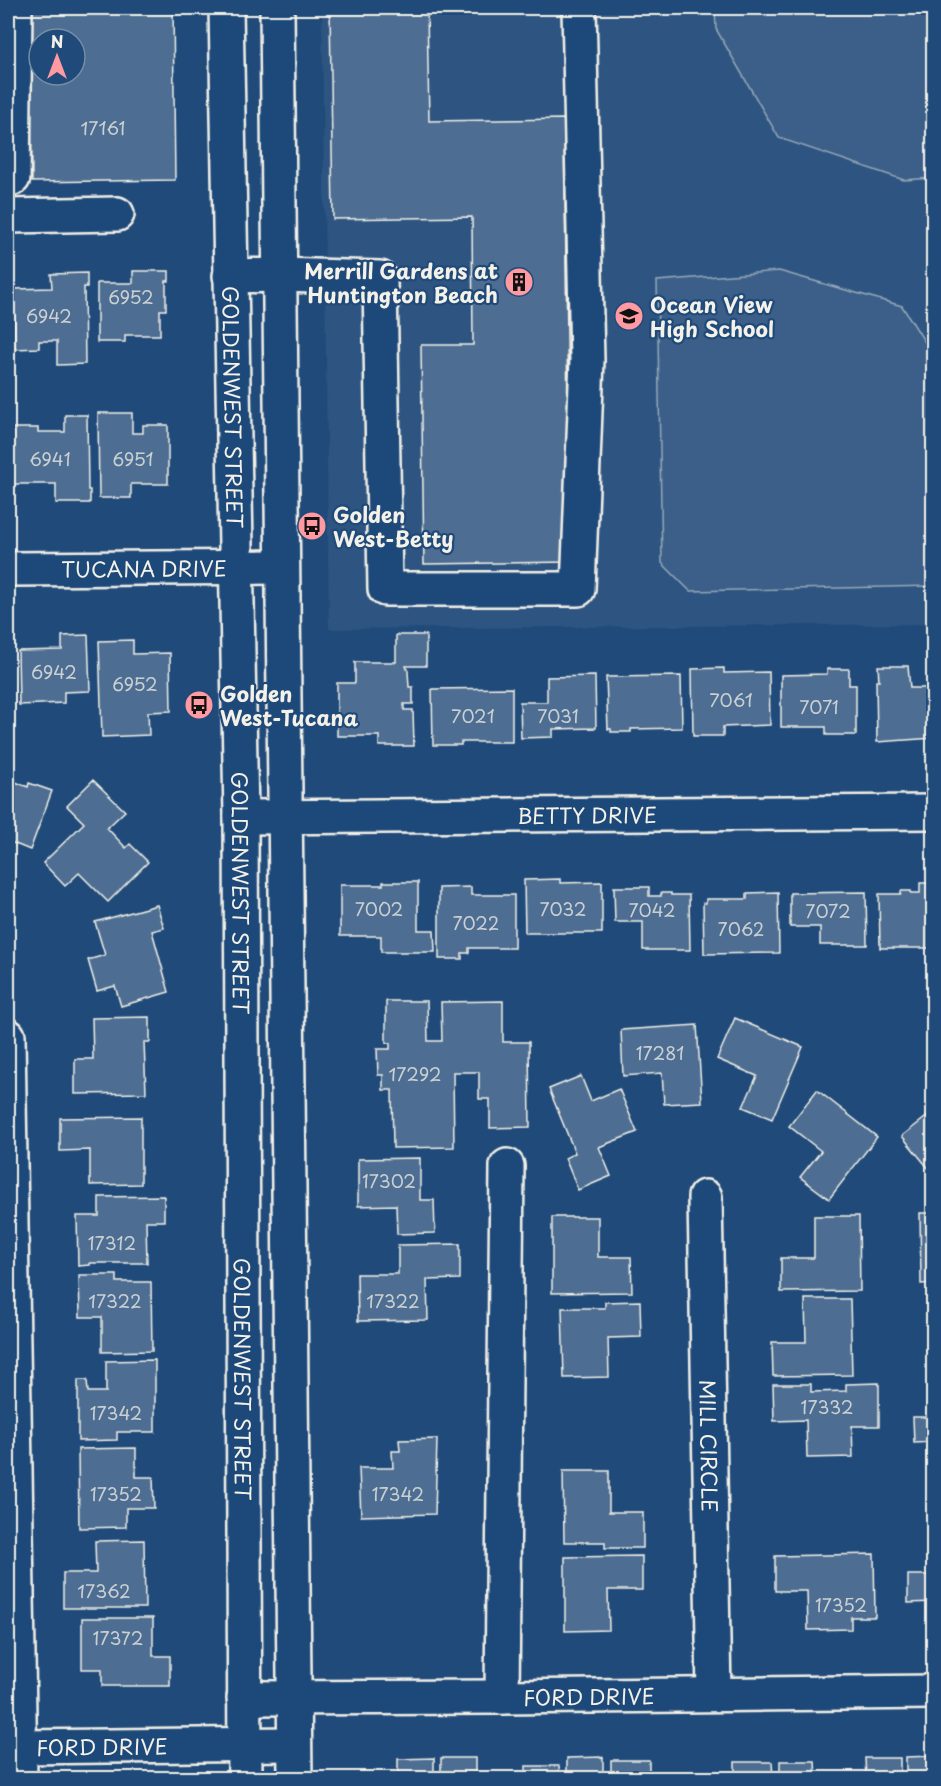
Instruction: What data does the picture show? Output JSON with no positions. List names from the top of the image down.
{
  "streets": {
    "main road": [
      "GOLDENWEST STREET",
      "TUCANA DRIVE",
      "BETTY DRIVE",
      "MILL CIRCLE",
      "FORD DRIVE"
    ]
  },
  "crossings": [
    ["GOLDENWEST STREET", "TUCANA DRIVE"],
    ["GOLDENWEST STREET", "BETTY DRIVE"],
    ["GOLDENWEST STREET", "FORD DRIVE"],
    ["MILL CIRCLE", "FORD DRIVE"]
  ],
  "places": {
    "building": ["Merrill Gardens at Huntington Beach"],
    "school or university": ["Ocean View High School"],
    "bus stop": ["Golden West-Betty", "Golden West-Tucana"]
  },
  "house_numbers": [
    "17161",
    "6952",
    "6942",
    "6941",
    "6951",
    "6942",
    "6952",
    "7061",
    "7071",
    "7021",
    "7031",
    "7002",
    "7032",
    "7042",
    "7072",
    "7022",
    "7062",
    "17281",
    "17292",
    "17302",
    "17312",
    "17322",
    "17322",
    "17332",
    "17342",
    "17352",
    "17342",
    "17362",
    "17352",
    "17372"
  ],
  "north": "top"
}
